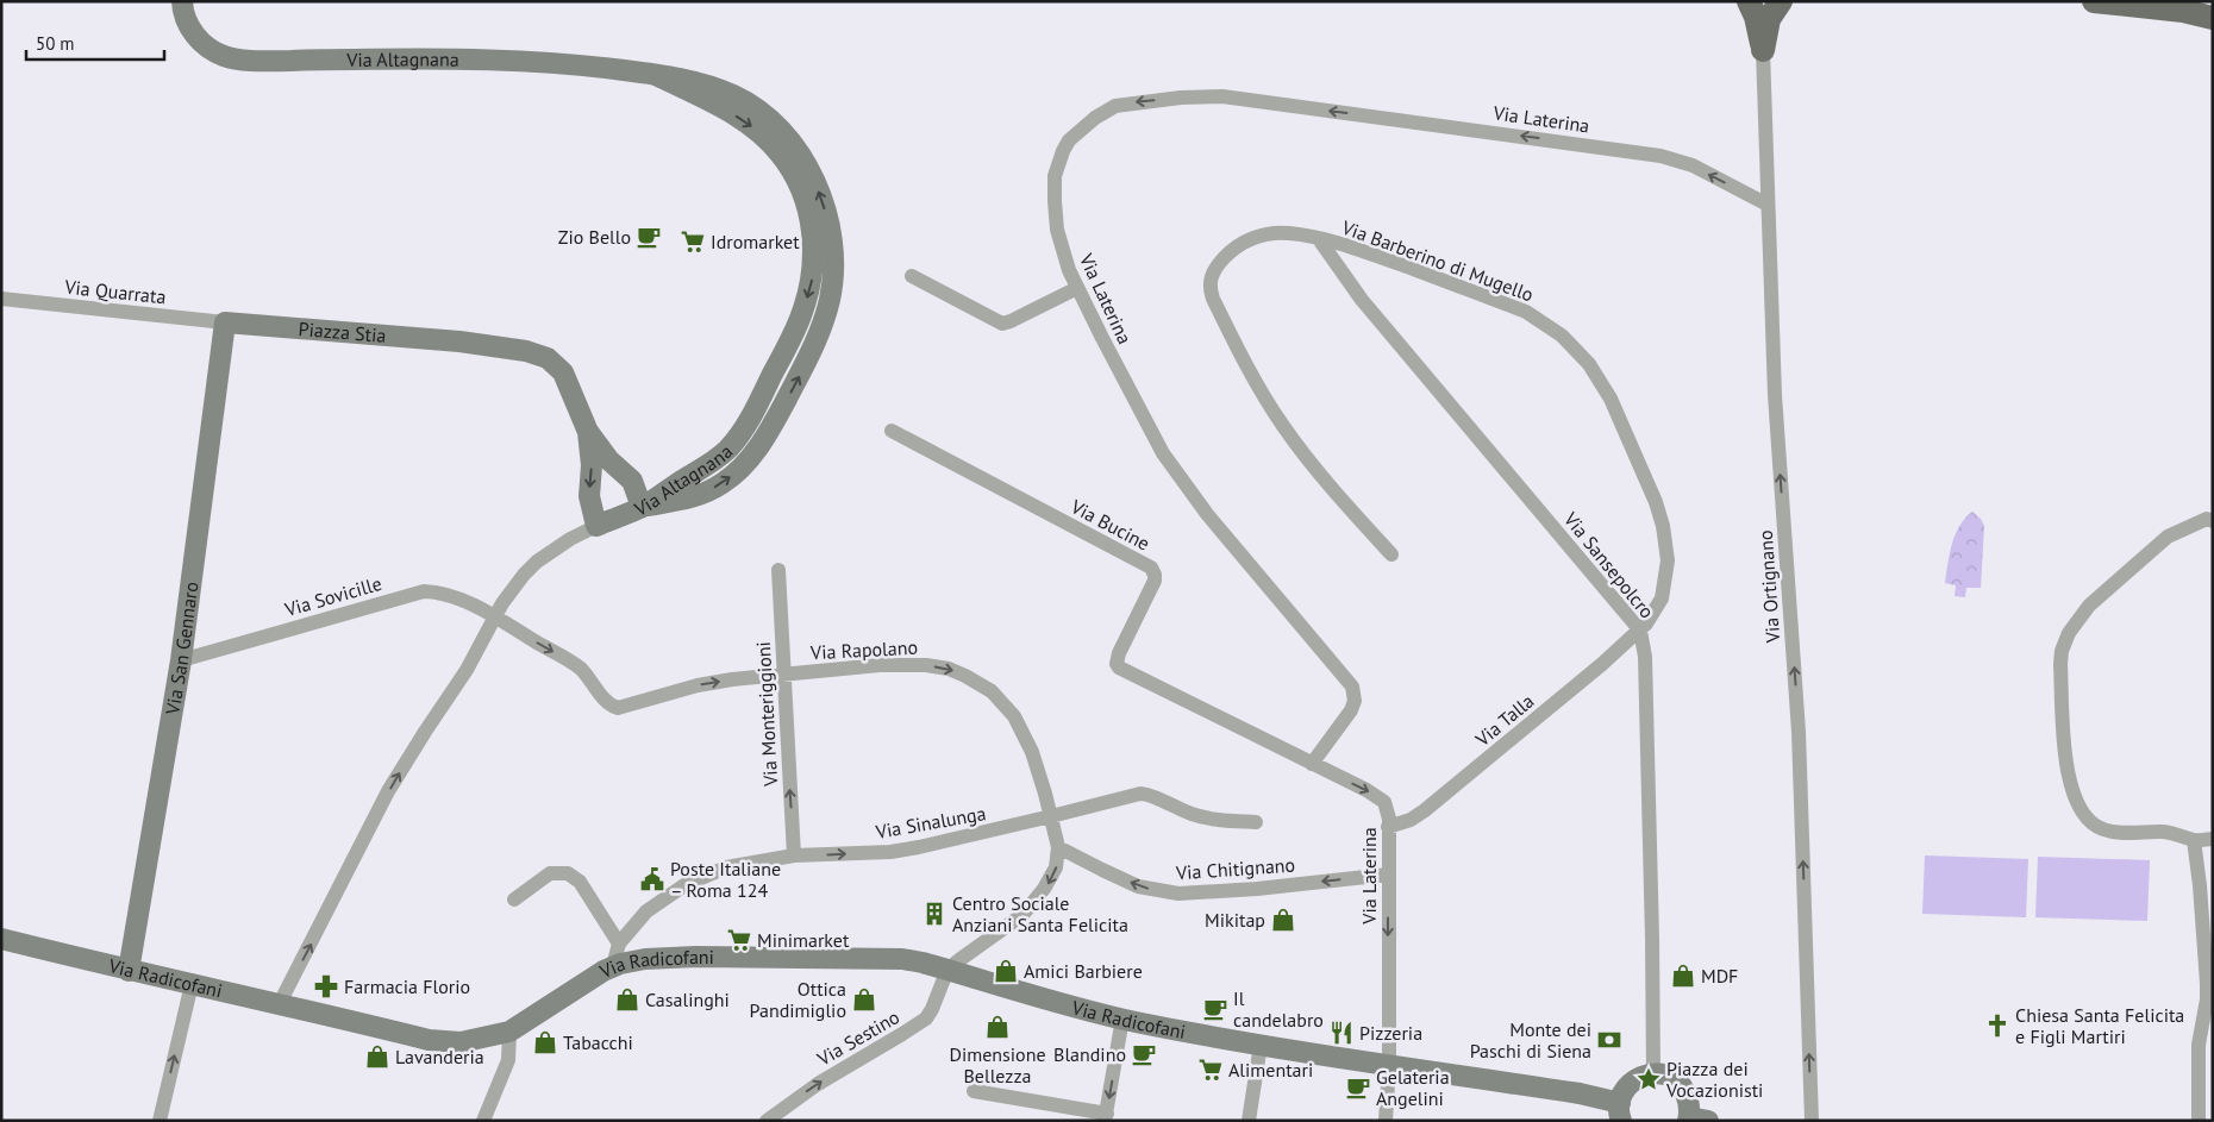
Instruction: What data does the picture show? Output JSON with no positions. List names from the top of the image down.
{
  "streets": {
    "street": [
      "Via Altagnana",
      "Via Laterina",
      "Via Barberino di Mugello",
      "Via Quarrata",
      "Piazza Stia",
      "Via Bucine",
      "Via Sansepolcro",
      "Via Ortignano",
      "Via Sovicille",
      "Via San Gennaro",
      "Via Rapolano",
      "Via Monteriggioni",
      "Via Talla",
      "Via Sinalunga",
      "Via Chitignano",
      "Via Radicofani",
      "Via Sestino"
    ]
  },
  "crossings": [
    ["Via Laterina", "Via Bucine"],
    ["Via Laterina", "Via Ortignano"],
    ["Via Laterina", "Via Talla"],
    ["Via Laterina", "Via Chitignano"],
    ["Via Laterina", "Via Radicofani"],
    ["Via Barberino di Mugello", "Via Sansepolcro"],
    ["Via Barberino di Mugello", "Via Talla"],
    ["Via Quarrata", "Piazza Stia"],
    ["Via Quarrata", "Via San Gennaro"],
    ["Piazza Stia", "Via San Gennaro"],
    ["Via Sansepolcro", "Via Talla"],
    ["Via Sovicille", "Via San Gennaro"],
    ["Via Sovicille", "Via Rapolano"],
    ["Via San Gennaro", "Via Radicofani"],
    ["Via Rapolano", "Via Monteriggioni"],
    ["Via Rapolano", "Via Sinalunga"],
    ["Via Rapolano", "Via Chitignano"],
    ["Via Rapolano", "Via Radicofani"],
    ["Via Rapolano", "Via Sestino"],
    ["Via Monteriggioni", "Via Sinalunga"],
    ["Via Sinalunga", "Via Radicofani"],
    ["Via Radicofani", "Via Sestino"]
  ],
  "one_way": [
    "Via Ortignano",
    "Via Monteriggioni",
    "Via Sinalunga",
    "Via Chitignano",
    "Via Sestino"
  ],
  "places": {
    "cafe": [
      "Zio Bello",
      "Il candelabro",
      "Blandino",
      "Gelateria Angelini"
    ],
    "supermarket": ["Idromarket", "Minimarket", "Alimentari"],
    "public building": ["Poste Italiane – Roma 124"],
    "building": ["Centro Sociale Anziani Santa Felicita"],
    "shop": [
      "Mikitap",
      "Amici Barbiere",
      "MDF",
      "Casalinghi",
      "Ottica Pandimiglio",
      "Dimensione Bellezza",
      "Tabacchi",
      "Lavanderia"
    ],
    "pharmacy": ["Farmacia Florio"],
    "church": ["Chiesa Santa Felicita e Figli Martiri"],
    "restaurant": ["Pizzeria"],
    "bank": ["Monte dei Paschi di Siena"],
    "place": ["Piazza dei Vocazionisti"]
  },
  "scale_bar": "50 m"
}
